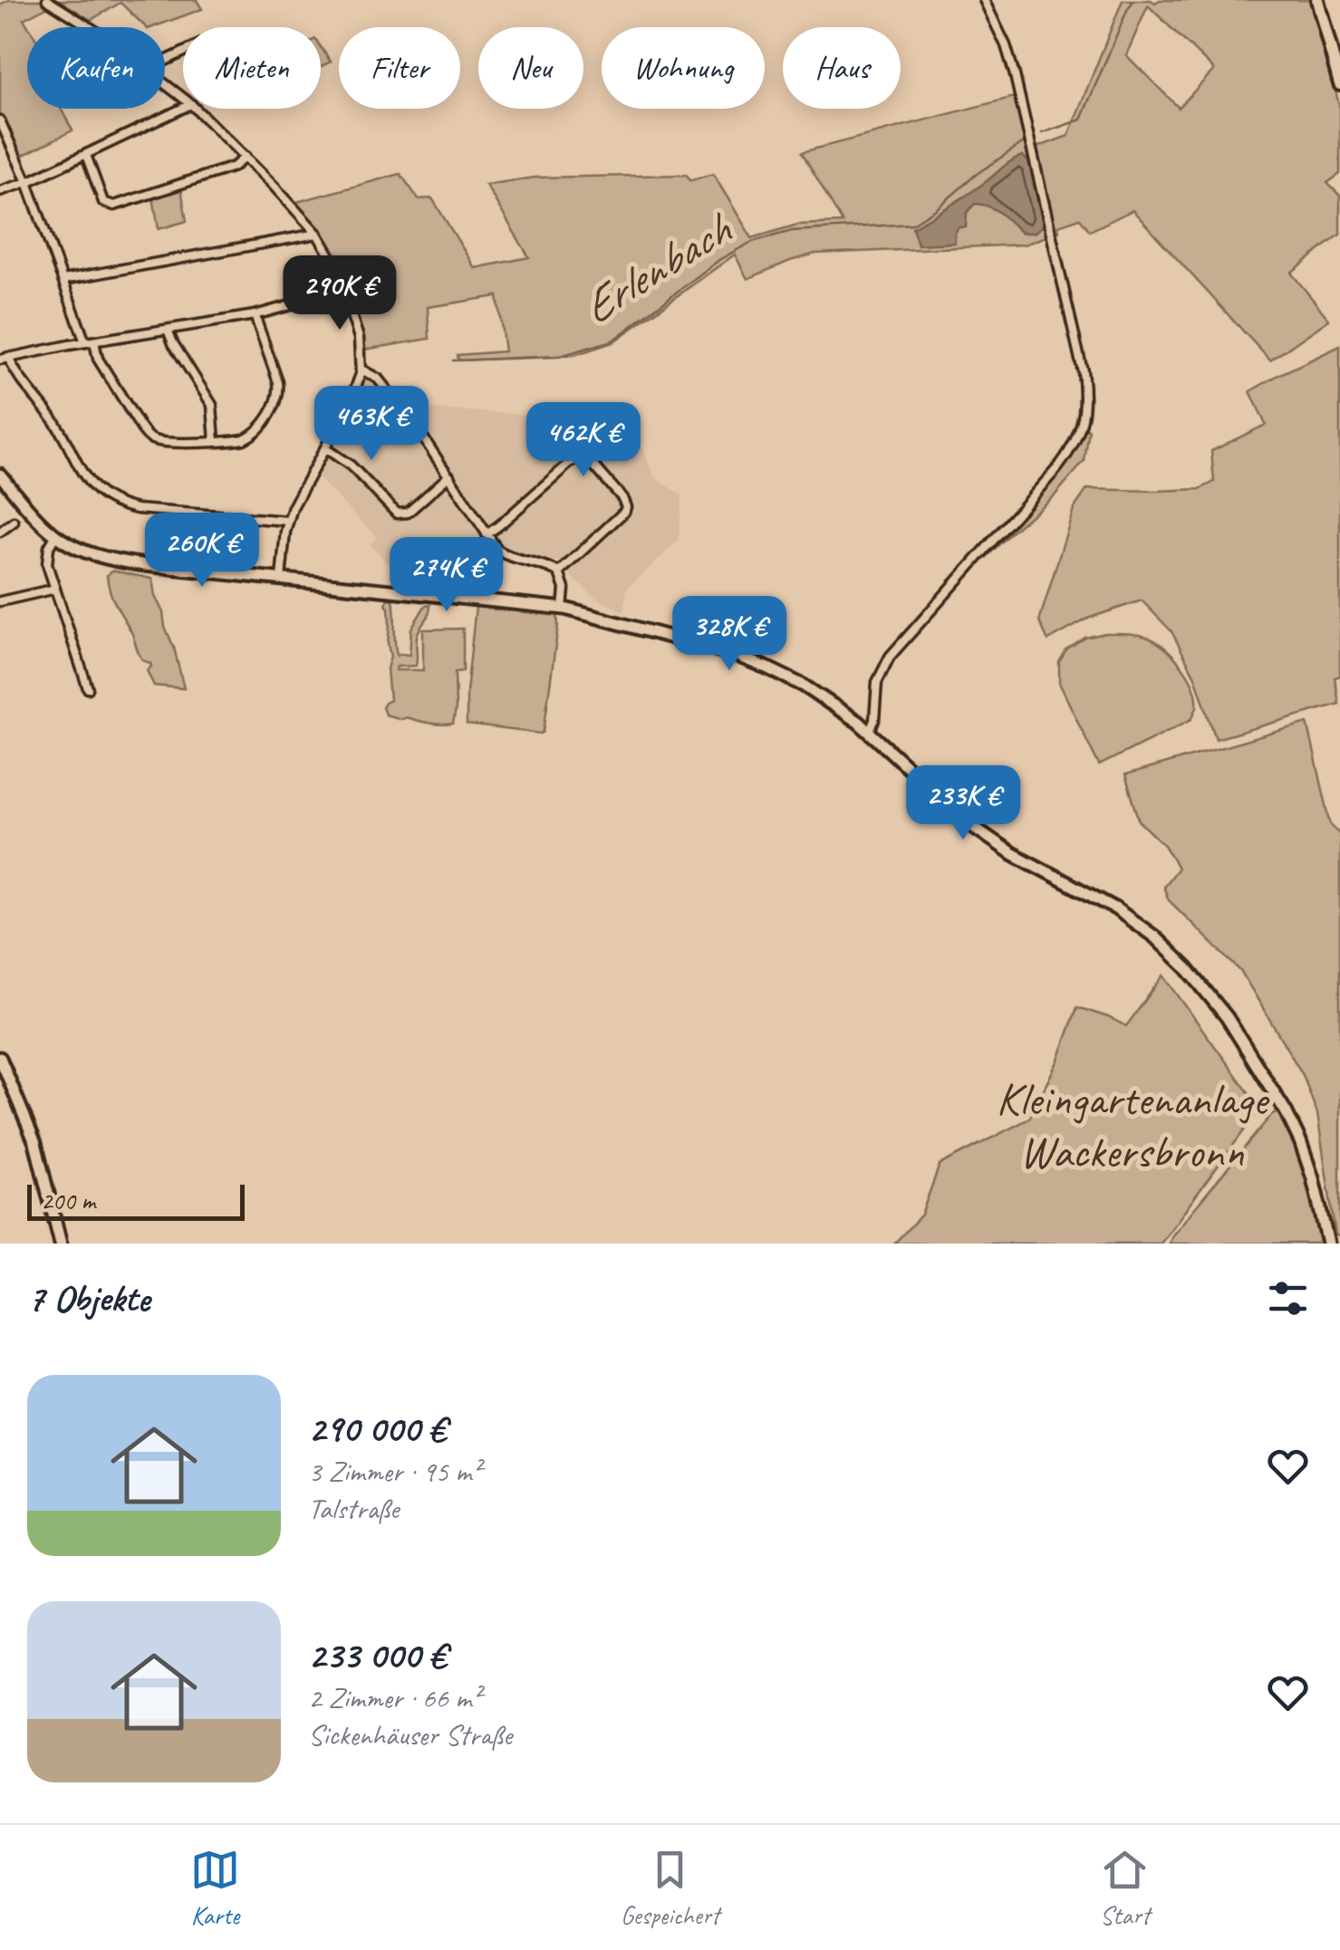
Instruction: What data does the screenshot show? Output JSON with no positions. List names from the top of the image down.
{
  "water": ["Erlenbach"],
  "parks": ["Kleingartenanlage Wackersbronn"],
  "scale_bar": "200 m",
  "page": {
    "chip": [
      "Kaufen",
      "Mieten",
      "Filter",
      "Neu",
      "Wohnung",
      "Haus"
    ],
    "price": [
      "290K €",
      "463K €",
      "462K €",
      "260K €",
      "274K €",
      "328K €",
      "233K €"
    ],
    "scale": "200 m",
    "heading": "7 Objekte",
    "list": [
      {
        "name": "290 000 €",
        "note": "3 Zimmer · 95 m² · Talstraße"
      },
      {
        "name": "233 000 €",
        "note": "2 Zimmer · 66 m² · Sickenhäuser Straße"
      }
    ],
    "tabs": ["Karte", "Gespeichert", "Start"]
  }
}
